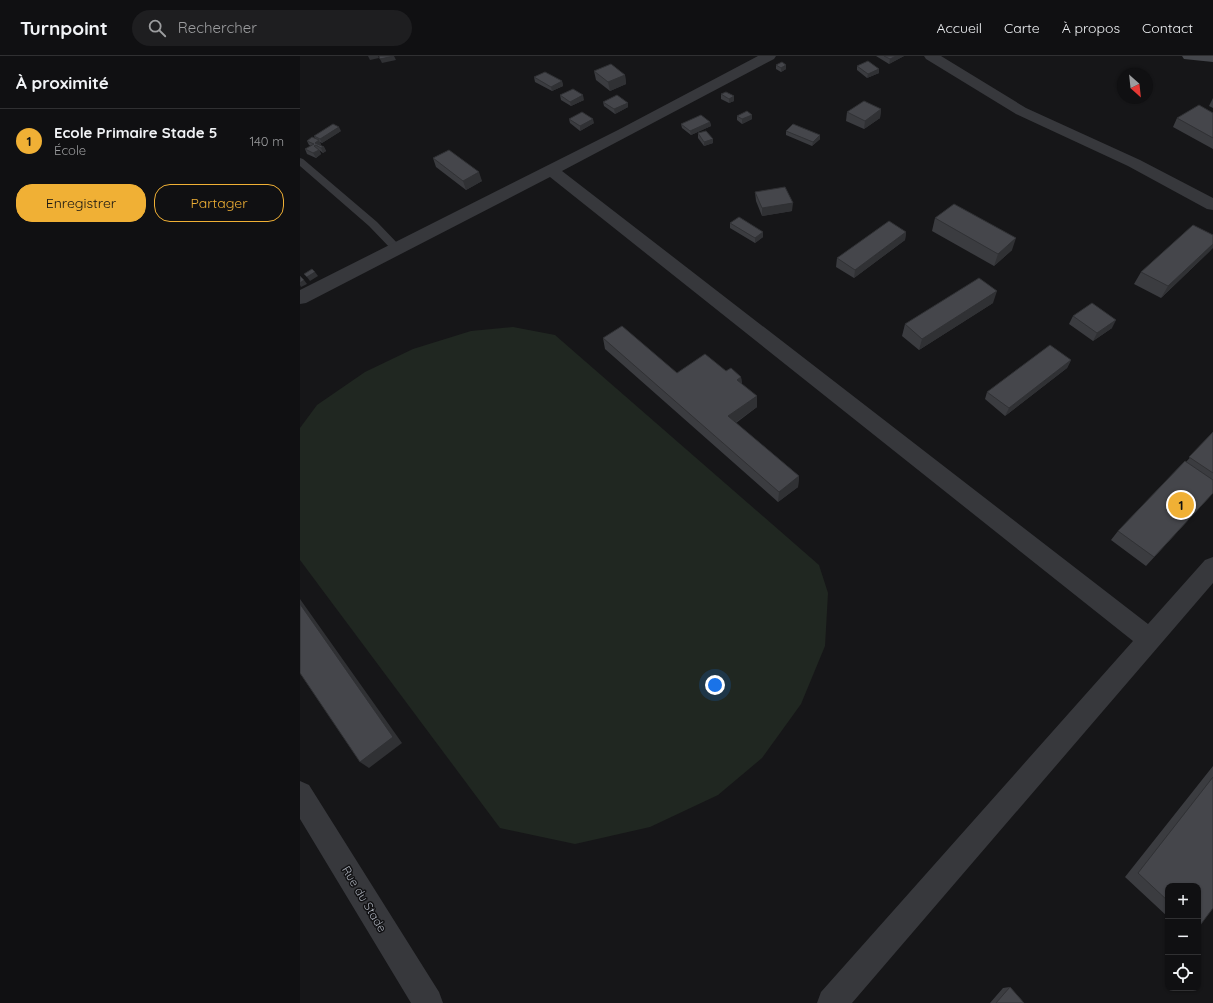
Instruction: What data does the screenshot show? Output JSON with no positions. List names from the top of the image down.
{
  "streets": {
    "street": ["Rue du Stade"]
  },
  "north": "bottom right",
  "page": {
    "header": "Turnpoint",
    "search": "Rechercher",
    "nav": [
      "Accueil",
      "Carte",
      "À propos",
      "Contact"
    ],
    "heading": "À proximité",
    "list": [
      {
        "mark": "1",
        "name": "Ecole Primaire Stade 5",
        "note": "École",
        "value": "140 m"
      }
    ],
    "buttons": ["Enregistrer", "Partager"],
    "pins": "1",
    "map_buttons": ["+", "−"]
  }
}
